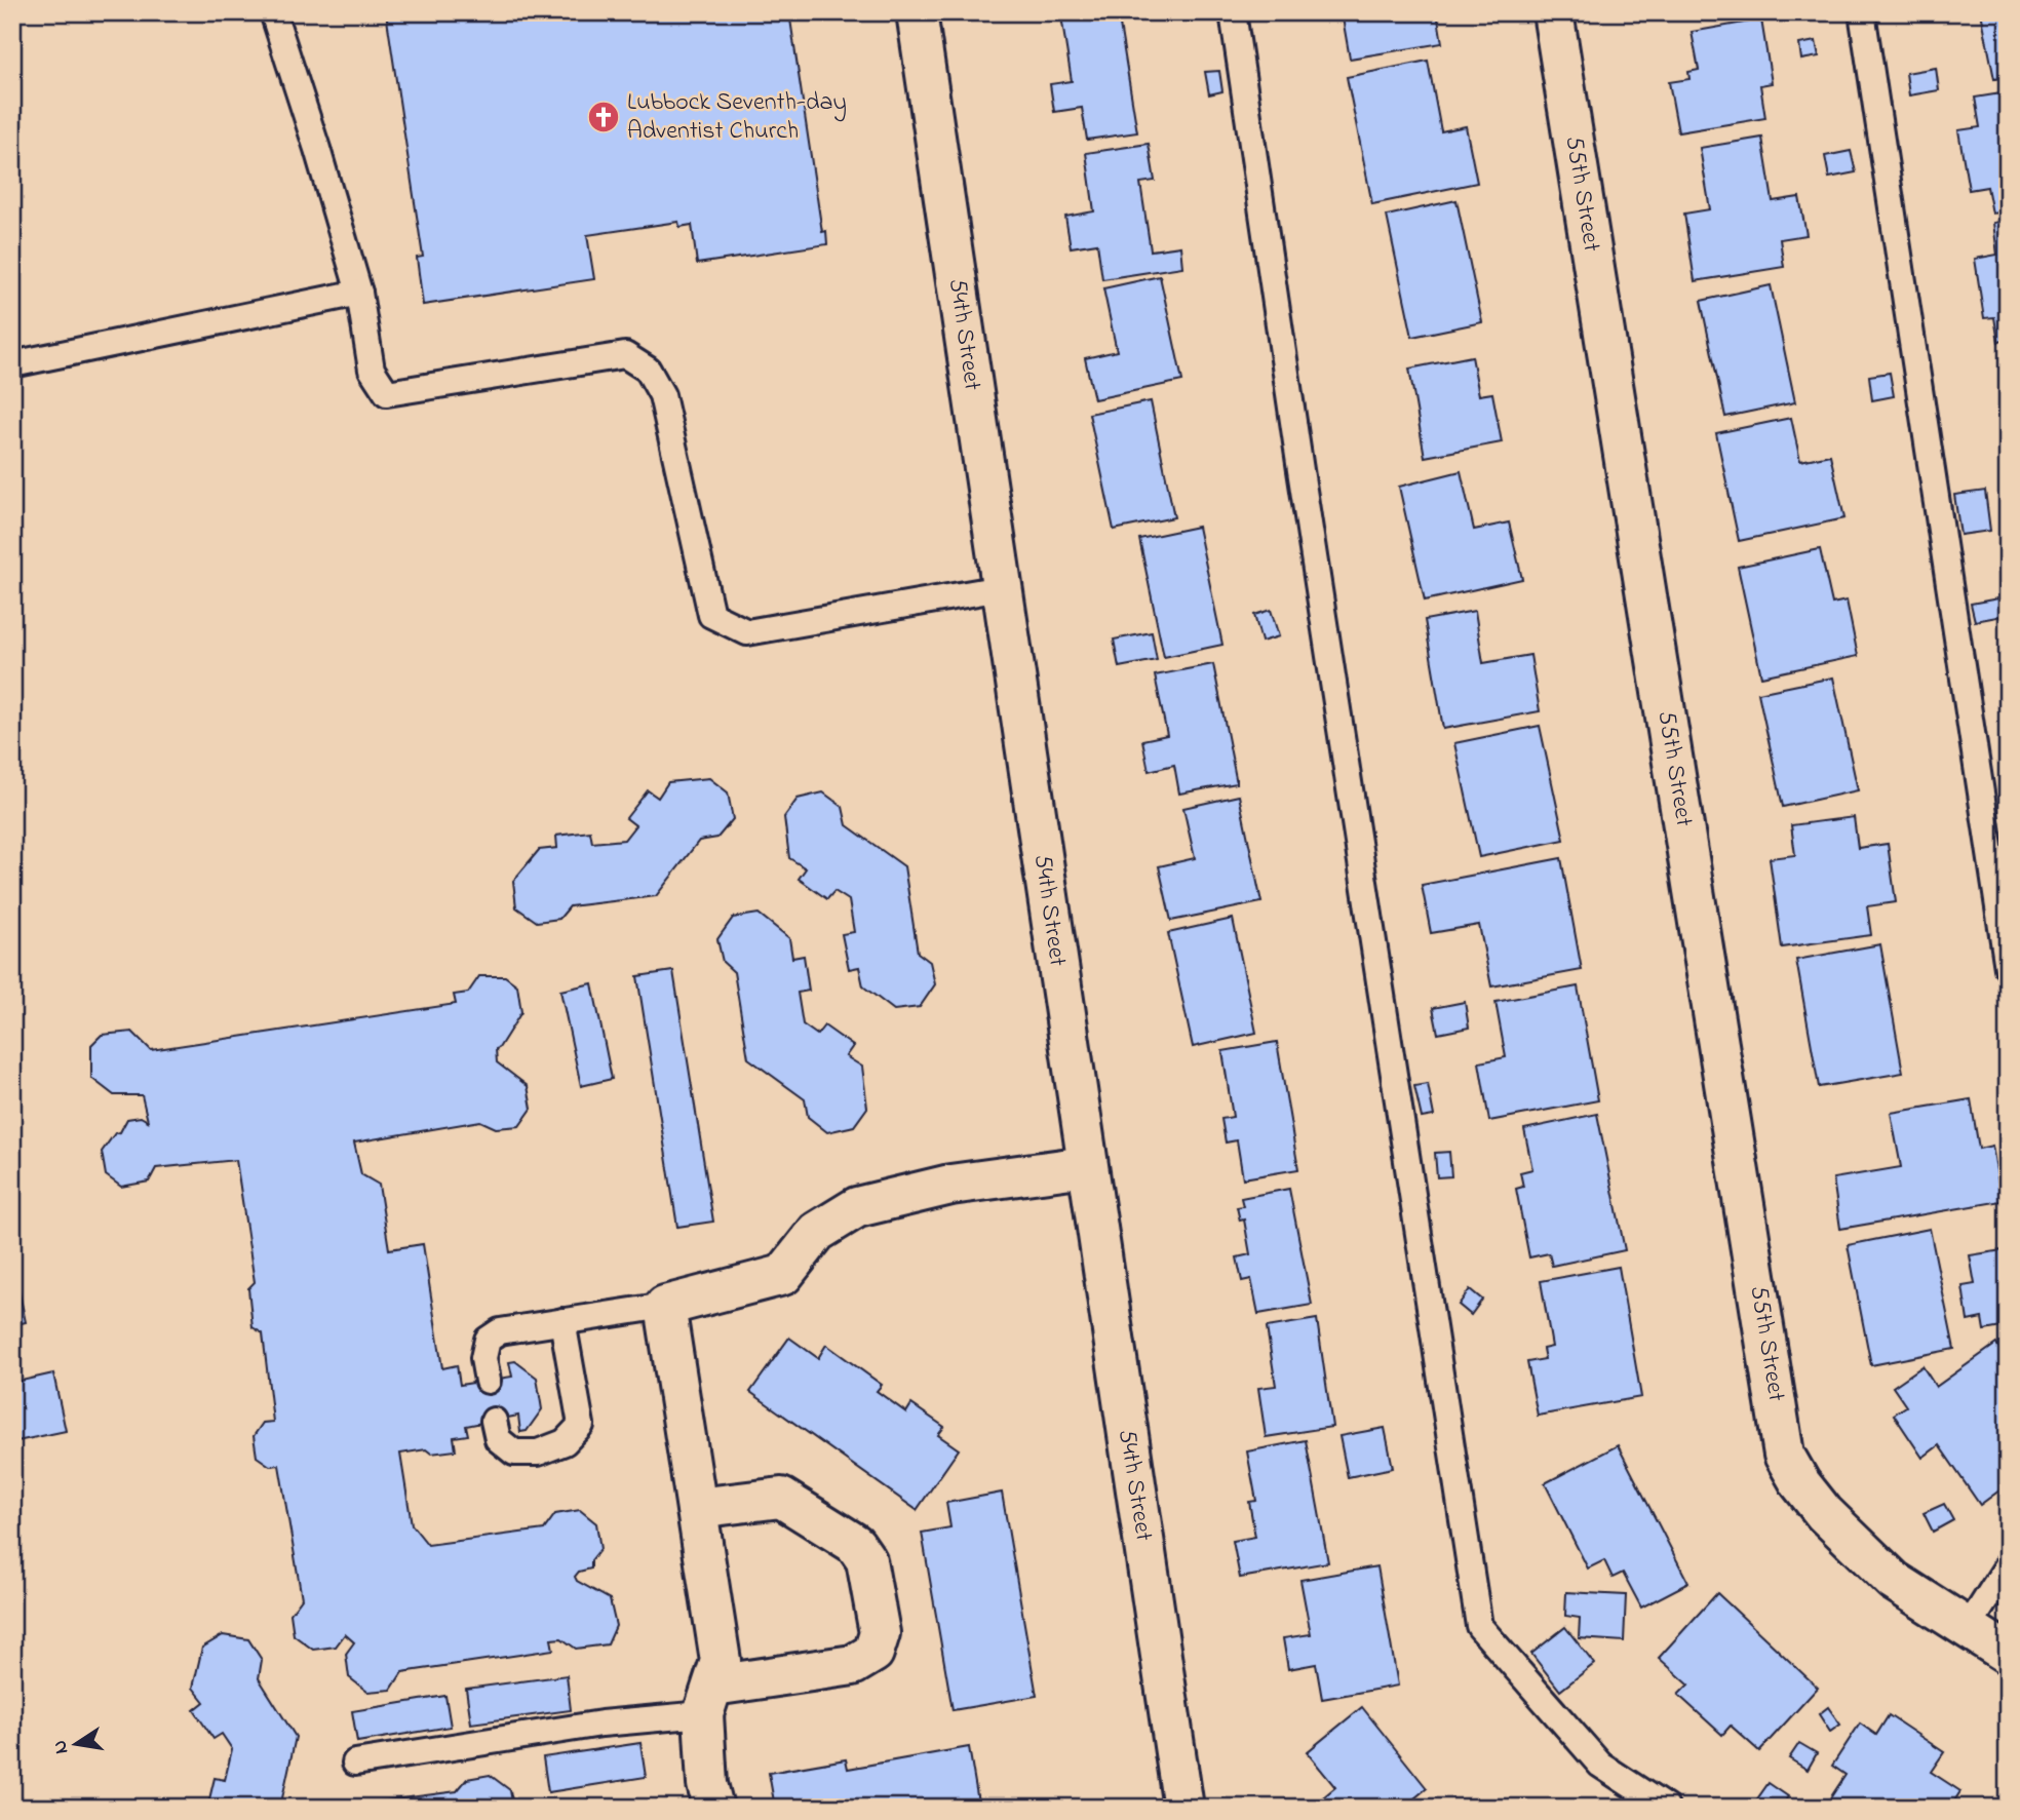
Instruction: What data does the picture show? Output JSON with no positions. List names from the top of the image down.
{
  "streets": {
    "street": ["55th Street", "54th Street"]
  },
  "places": {
    "church": ["Lubbock Seventh-day Adventist Church"]
  },
  "north": "left"
}
